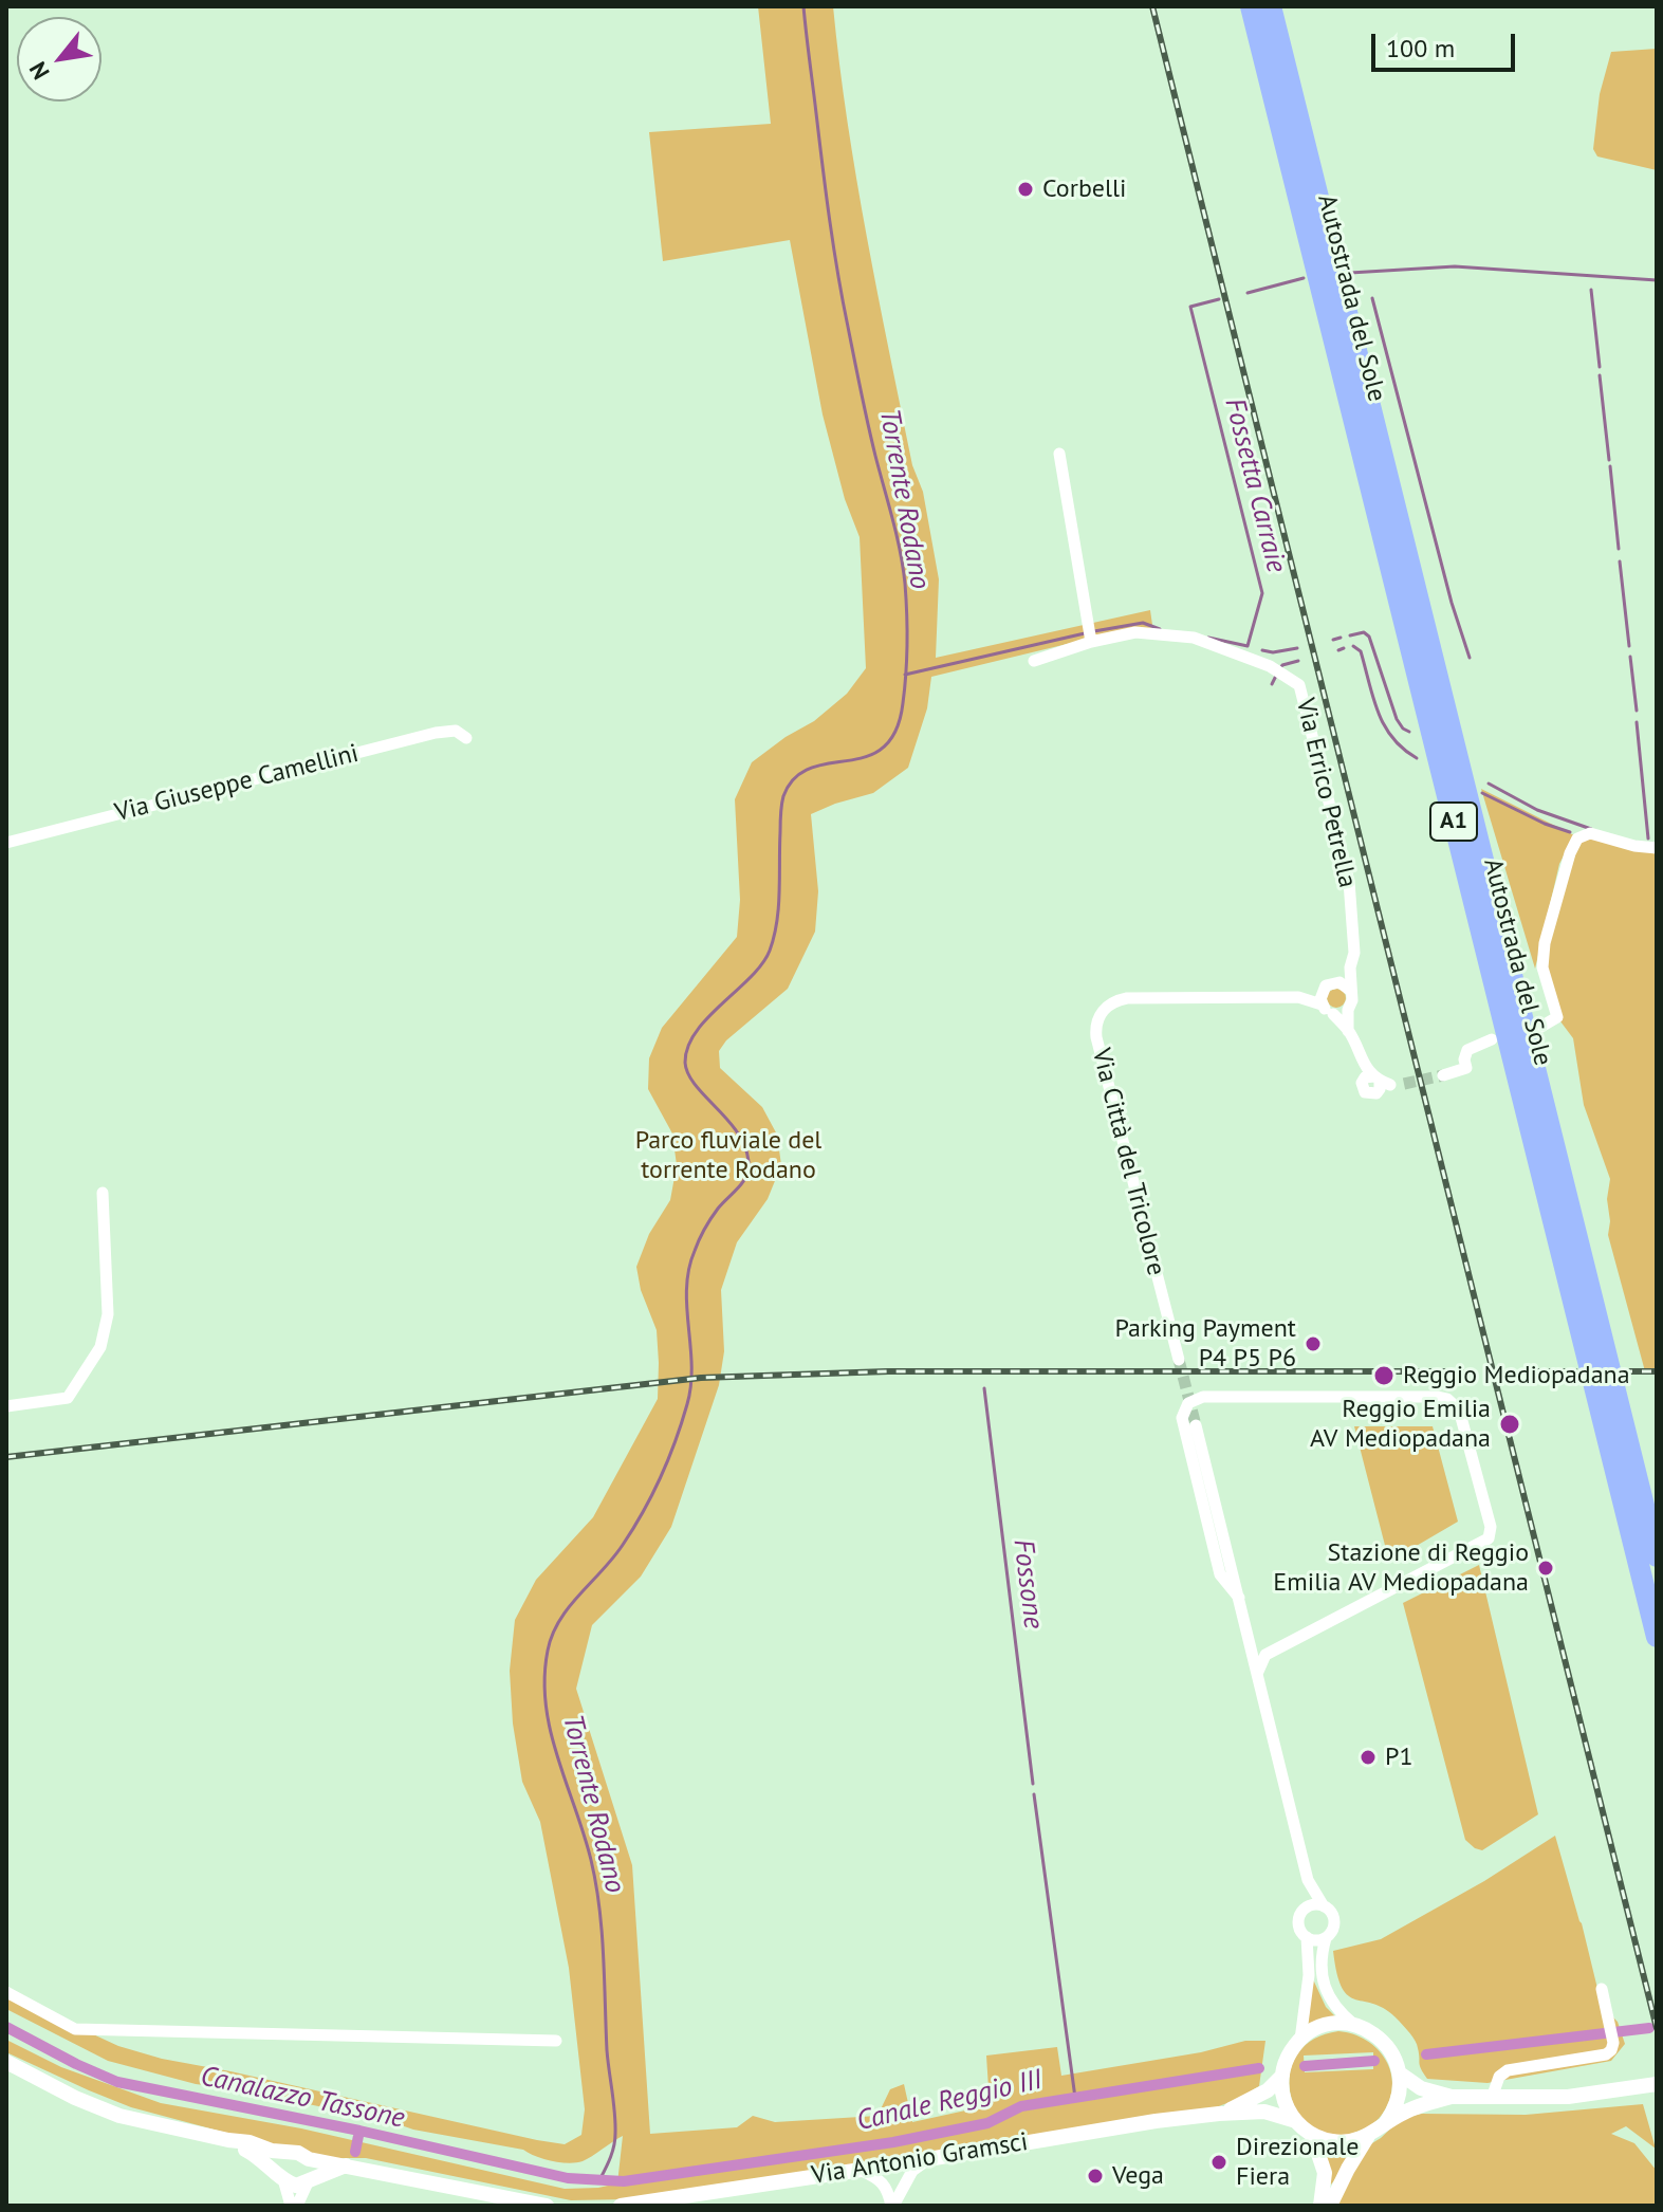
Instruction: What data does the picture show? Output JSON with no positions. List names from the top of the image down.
{
  "streets": {
    "highway": ["Autostrada del Sole", "A1"],
    "street": [
      "Via Giuseppe Camellini",
      "Via Errico Petrella",
      "Via Città del Tricolore",
      "Via Antonio Gramsci"
    ]
  },
  "water": [
    "Fossetta Carraie",
    "Torrente Rodano",
    "Fossone",
    "Canalazzo Tassone",
    "Canale Reggio III"
  ],
  "parks": ["Parco fluviale del torrente Rodano"],
  "places": [
    "Corbelli",
    "Parking Payment P4 P5 P6",
    "Reggio Mediopadana",
    "Reggio Emilia AV Mediopadana",
    "Stazione di Reggio Emilia AV Mediopadana",
    "P1",
    "Direzionale Fiera",
    "Vega"
  ],
  "scale_bar": "100 m",
  "north": "bottom left"
}
